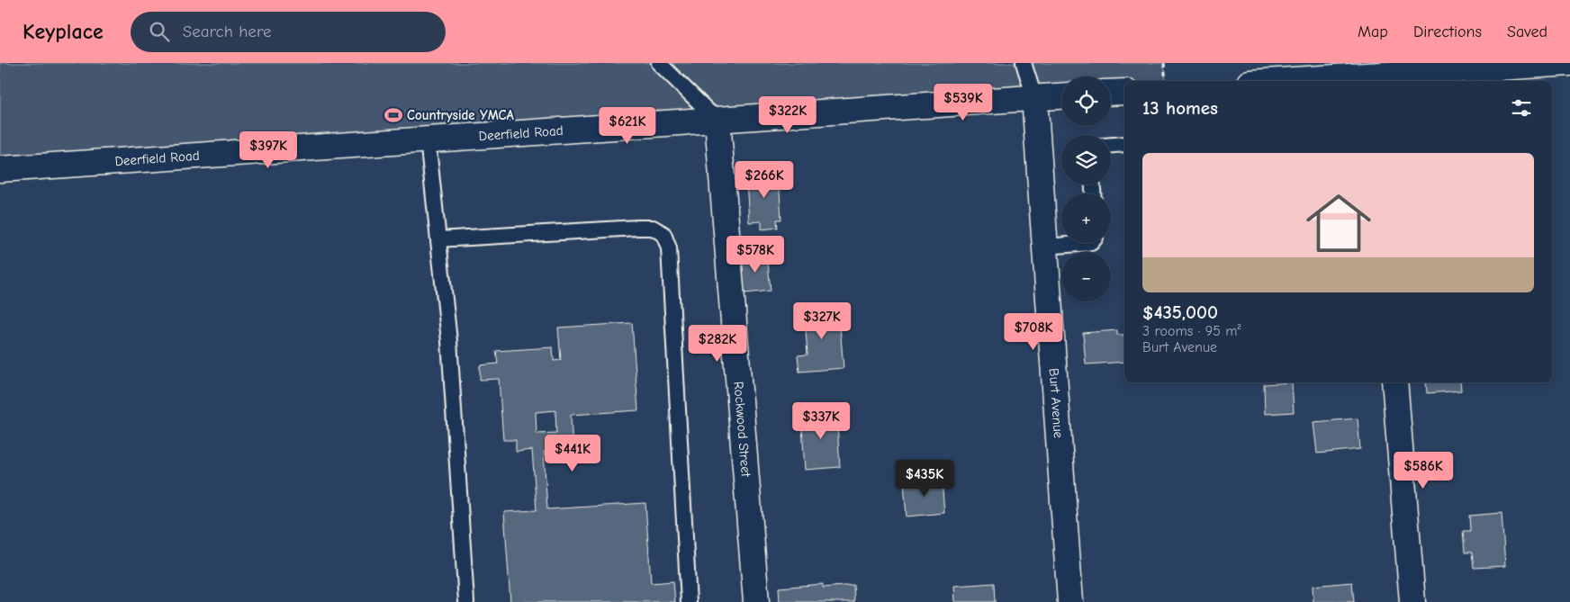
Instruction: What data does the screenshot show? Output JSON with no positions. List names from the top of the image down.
{
  "streets": {
    "street": ["Deerfield Road", "Burt Avenue", "Rockwood Street"]
  },
  "crossings": [
    ["Deerfield Road", "Burt Avenue"],
    ["Deerfield Road", "Rockwood Street"]
  ],
  "places": {
    "sports": ["Countryside YMCA"]
  },
  "page": {
    "header": "Keyplace",
    "search": "Search here",
    "nav": ["Map", "Directions", "Saved"],
    "map_buttons": ["+", "−"],
    "heading": "13 homes",
    "price": [
      "$539K",
      "$322K",
      "$621K",
      "$397K",
      "$266K",
      "$578K",
      "$327K",
      "$708K",
      "$282K",
      "$337K",
      "$441K",
      "$586K",
      "$435K"
    ],
    "list": [
      {
        "name": "$435,000",
        "note": "3 rooms · 95 m² · Burt Avenue"
      }
    ]
  }
}
